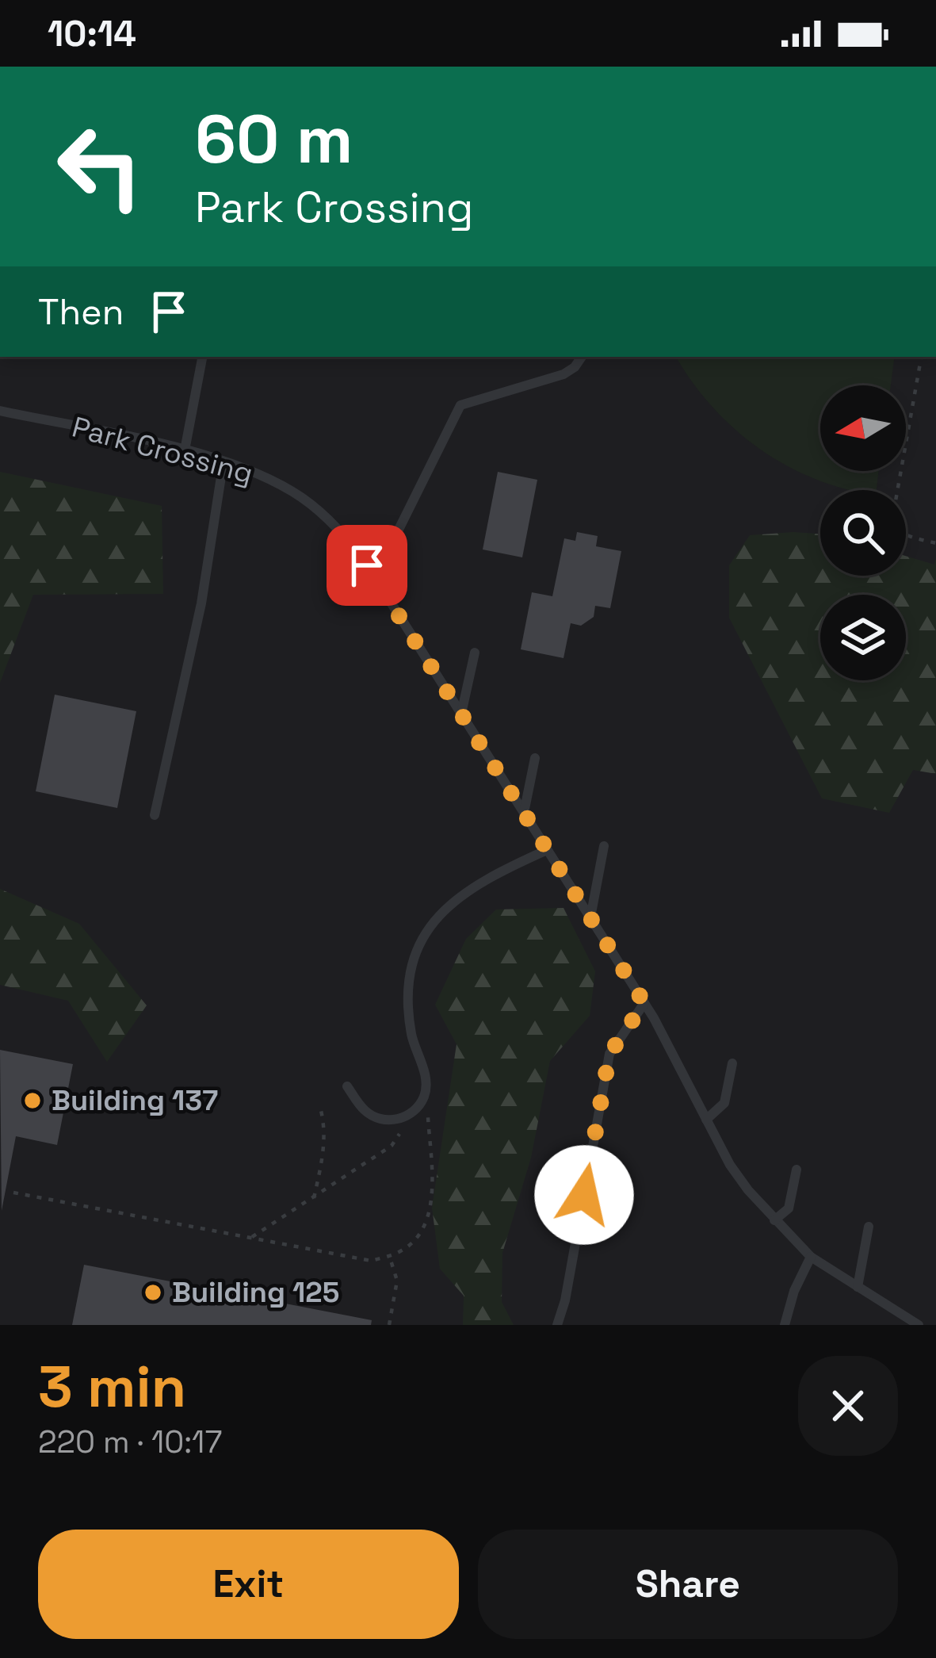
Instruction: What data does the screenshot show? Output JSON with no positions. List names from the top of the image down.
{
  "streets": {
    "lane": ["Park Crossing"]
  },
  "places": ["Building 137", "Building 125"],
  "north": "left",
  "page": {
    "status": "10:14",
    "turn": ["60 m", "Park Crossing"],
    "then": "Then",
    "heading": ["3 min", "220 m · 10:17"],
    "buttons": ["Exit", "Share"]
  }
}
